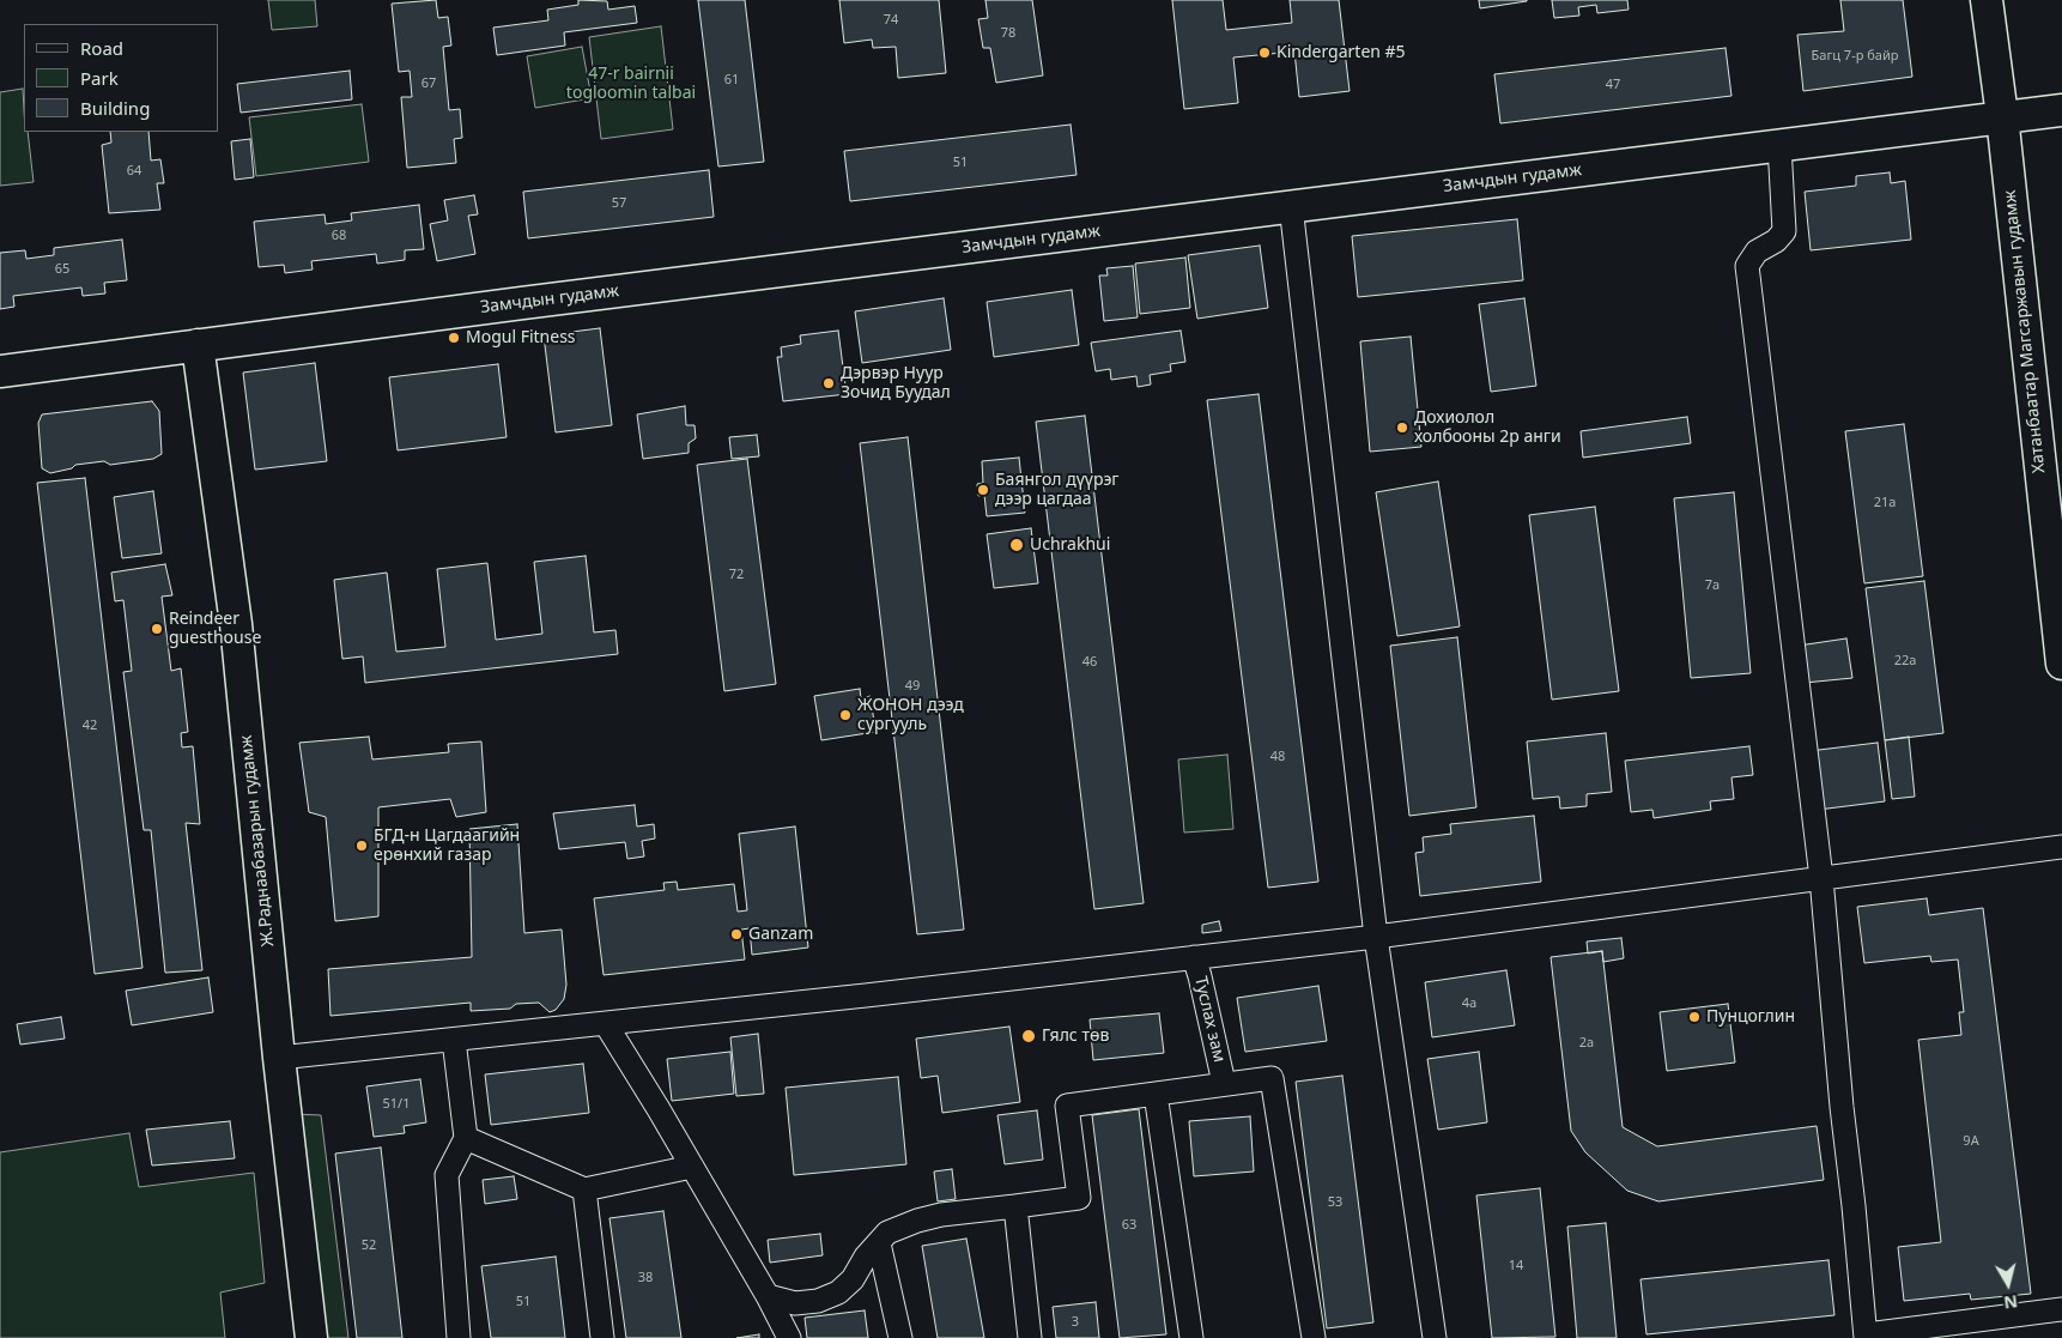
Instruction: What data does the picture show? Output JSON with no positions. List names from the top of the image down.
{
  "streets": {
    "street": [
      "Замчдын гудамж",
      "Хатанбаатар Магсаржавын гудамж",
      "Ж.Раднаабазарын гудамж",
      "Туслах зам"
    ]
  },
  "crossings": [
    ["Замчдын гудамж", "Хатанбаатар Магсаржавын гудамж"],
    ["Замчдын гудамж", "Ж.Раднаабазарын гудамж"]
  ],
  "parks": ["47-r bairnii togloomin talbai"],
  "places": [
    "Kindergarten #5",
    "Mogul Fitness",
    "Дэрвэр Нуур Зочид Буудал",
    "Дохиолол холбооны 2р анги",
    "Баянгол дүүрэг дээр цагдаа",
    "Uchrakhui",
    "Reindeer guesthouse",
    "ЖОНОН дээд сургууль",
    "БГД-н Цагдаагийн ерөнхий газар",
    "Ganzam",
    "Пунцоглин",
    "Гялс төв"
  ],
  "house_numbers": [
    "74",
    "78",
    "Багц 7-р байр",
    "61",
    "67",
    "47",
    "51",
    "64",
    "57",
    "68",
    "65",
    "21а",
    "72",
    "7а",
    "22а",
    "46",
    "49",
    "42",
    "48",
    "4a",
    "2а",
    "51/1",
    "9A",
    "53",
    "63",
    "52",
    "14",
    "38",
    "51",
    "3"
  ],
  "legend": ["Road", "Park", "Building"],
  "north": "bottom"
}
